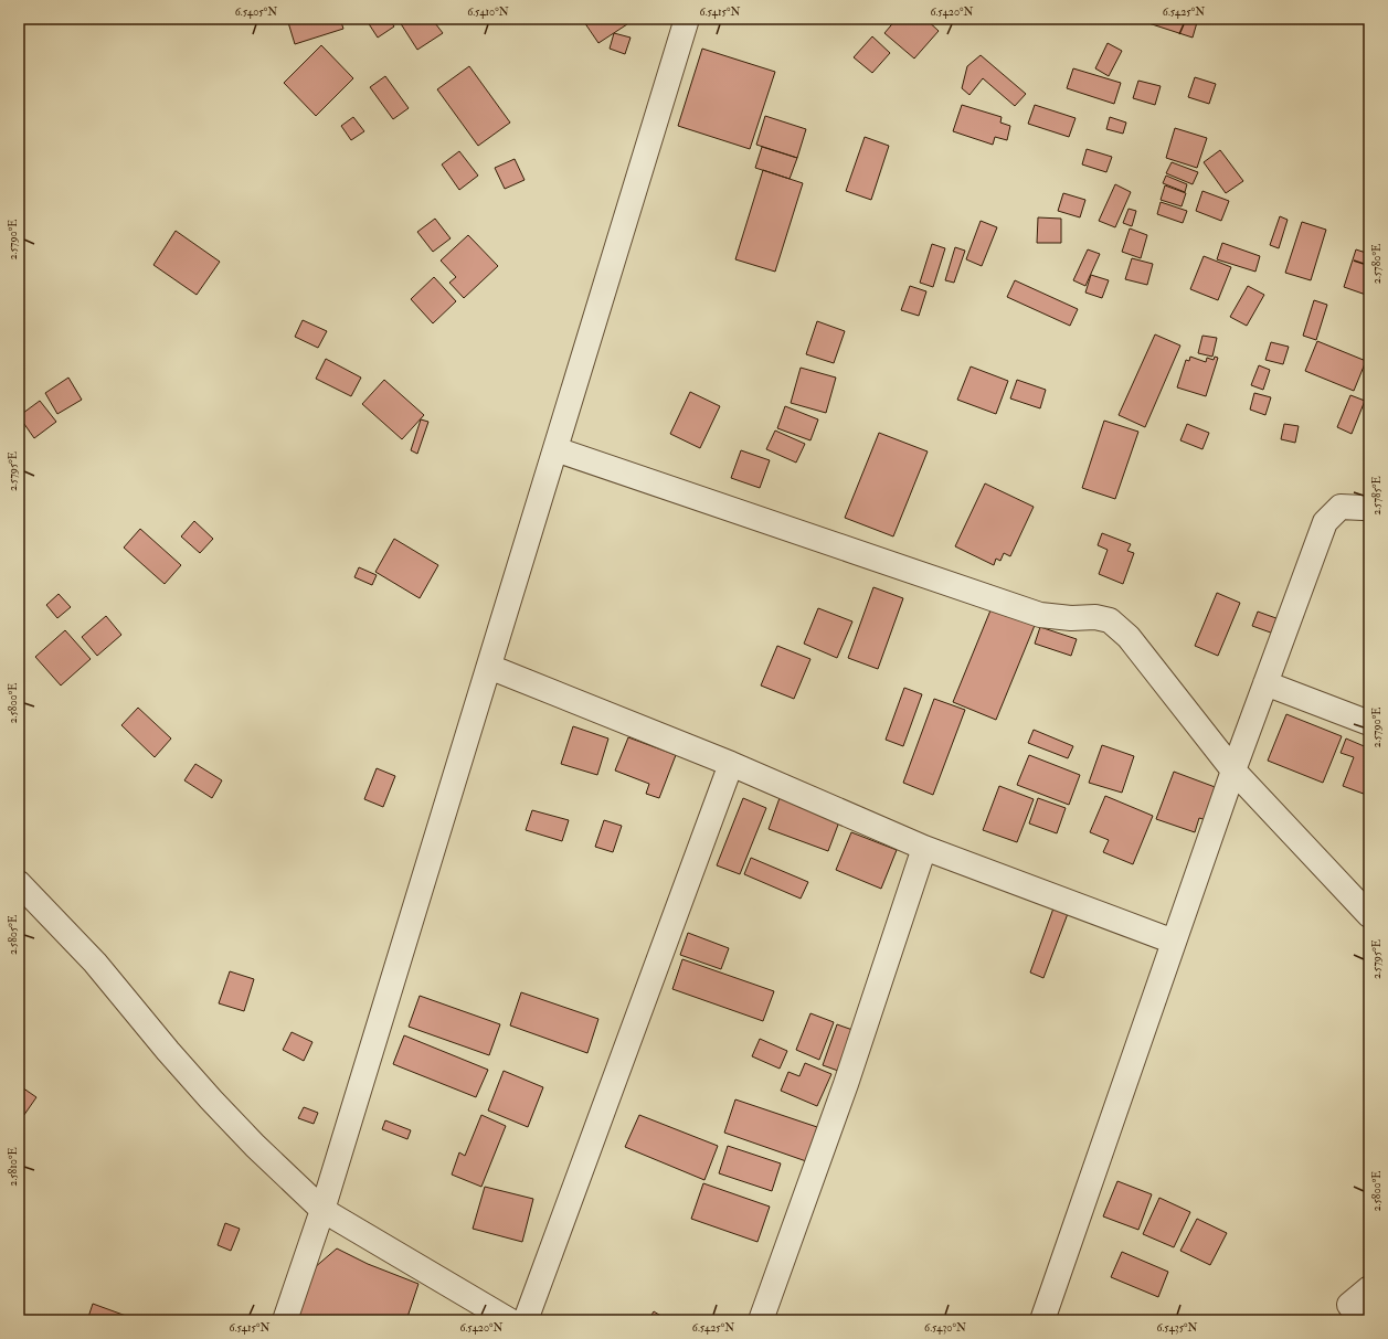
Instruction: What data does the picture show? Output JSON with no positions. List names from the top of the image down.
{
  "coordinates": [
    "6.5405°N",
    "6.5410°N",
    "6.5415°N",
    "6.5420°N",
    "6.5425°N",
    "2.5790°E",
    "2.5780°E",
    "2.5795°E",
    "2.5785°E",
    "2.5800°E",
    "2.5805°E",
    "2.5810°E",
    "6.5430°N",
    "6.5435°N"
  ]
}
